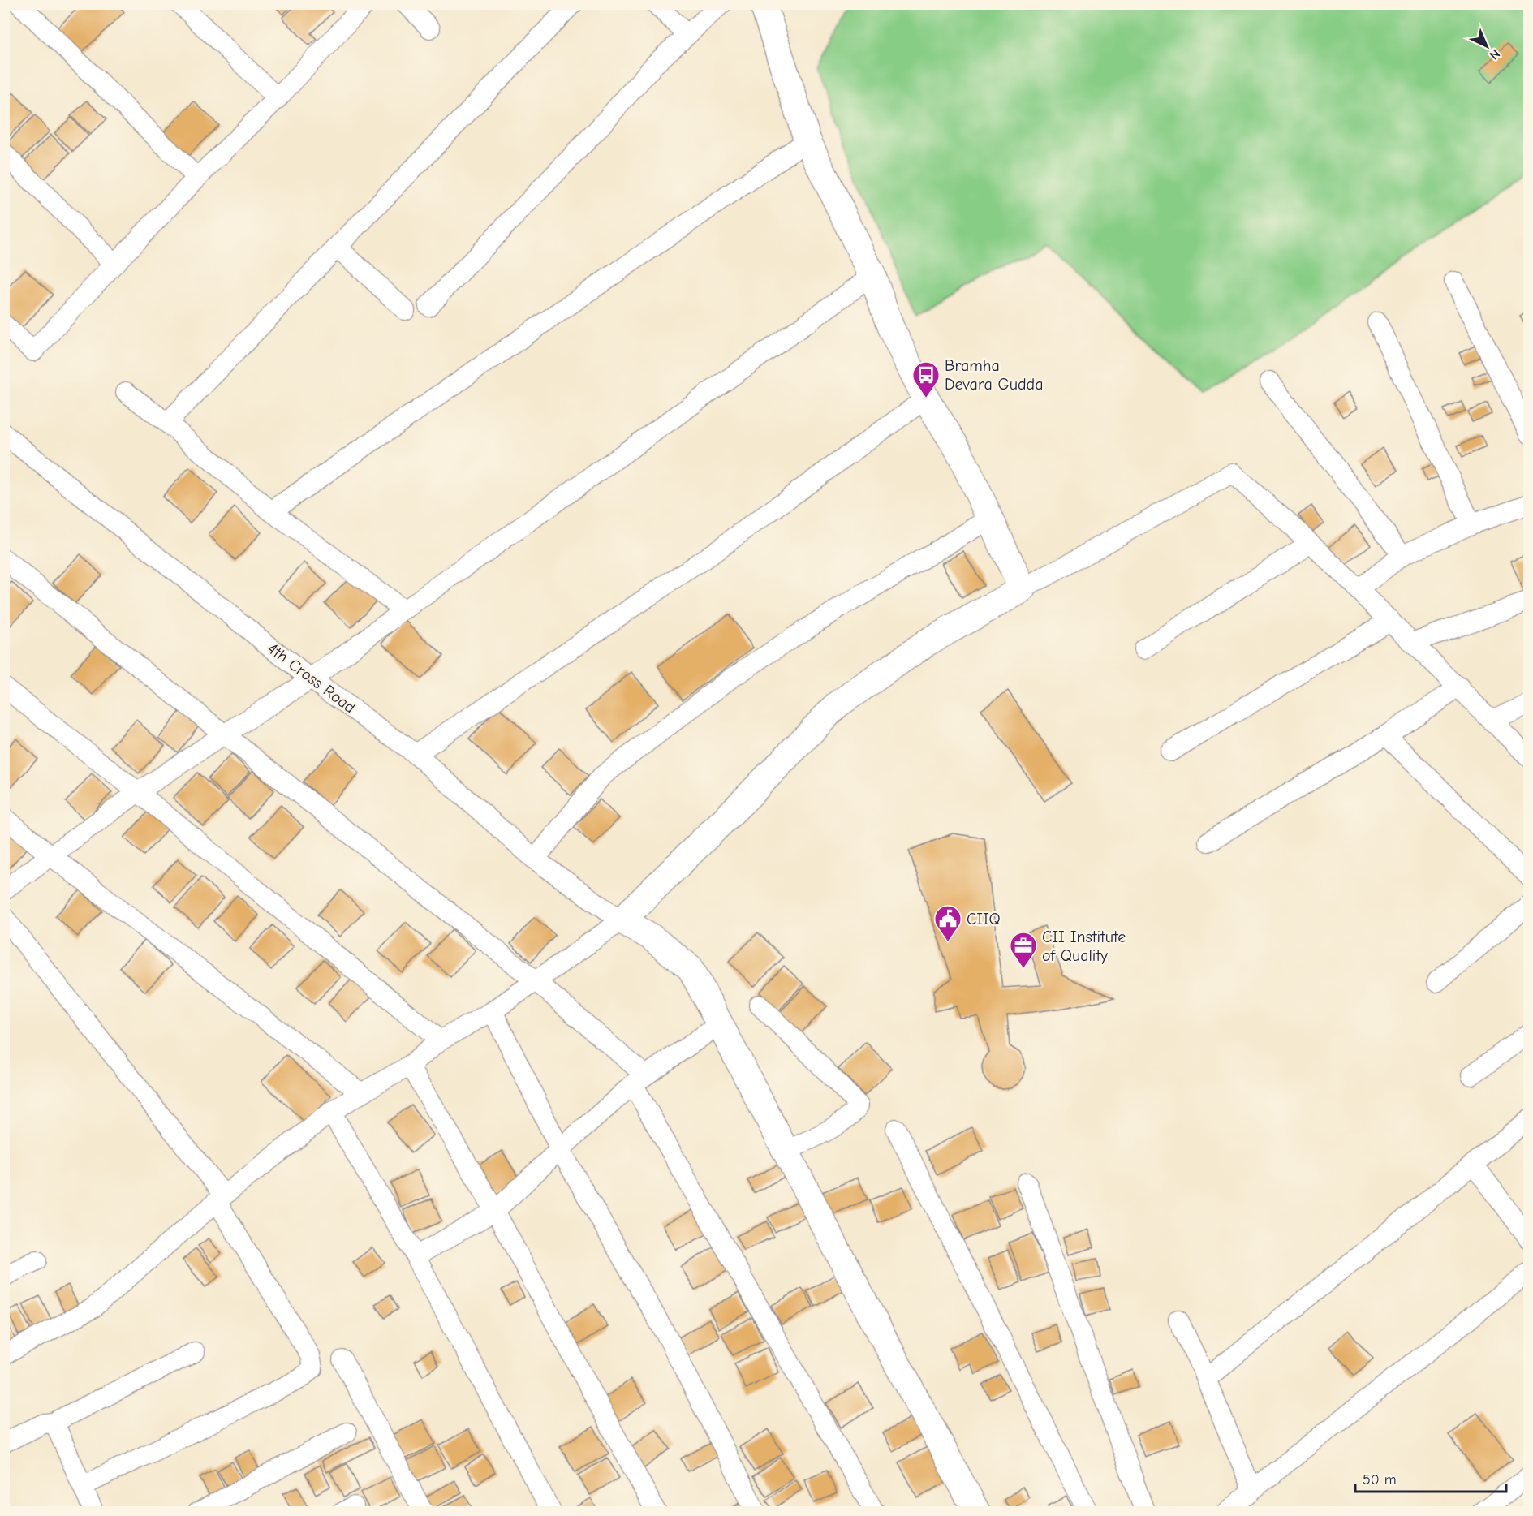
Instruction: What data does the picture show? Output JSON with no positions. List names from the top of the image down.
{
  "streets": {
    "street": ["4th Cross Road"]
  },
  "places": {
    "bus stop": ["Bramha Devara Gudda"],
    "public building": ["CIIQ"],
    "office": ["CII Institute of Quality"]
  },
  "scale_bar": "50 m",
  "north": "bottom right"
}
